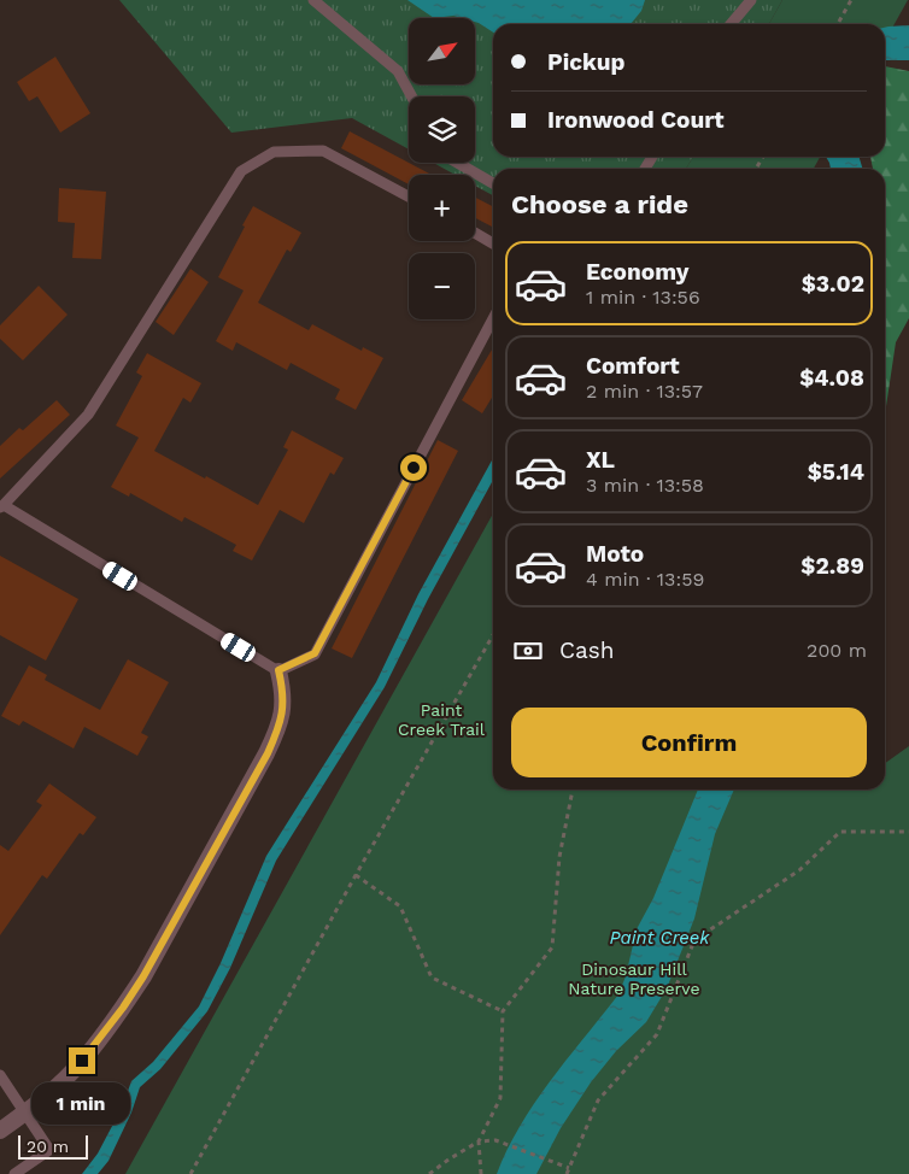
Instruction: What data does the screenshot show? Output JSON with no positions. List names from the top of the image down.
{
  "water": ["Paint Creek"],
  "parks": ["Paint Creek Trail", "Dinosaur Hill Nature Preserve"],
  "scale_bar": "20 m",
  "north": "top right",
  "page": {
    "map_buttons": ["+", "−"],
    "banner": ["Pickup", "Ironwood Court"],
    "heading": "Choose a ride",
    "list": [
      {
        "name": "Economy",
        "note": "1 min · 13:56",
        "value": "$3.02"
      },
      {
        "name": "Comfort",
        "note": "2 min · 13:57",
        "value": "$4.08"
      },
      {
        "name": "XL",
        "note": "3 min · 13:58",
        "value": "$5.14"
      },
      {
        "name": "Moto",
        "note": "4 min · 13:59",
        "value": "$2.89"
      }
    ],
    "pay": ["Cash", "200 m"],
    "buttons": "Confirm",
    "bubble": "1 min",
    "scale": "20 m"
  }
}
